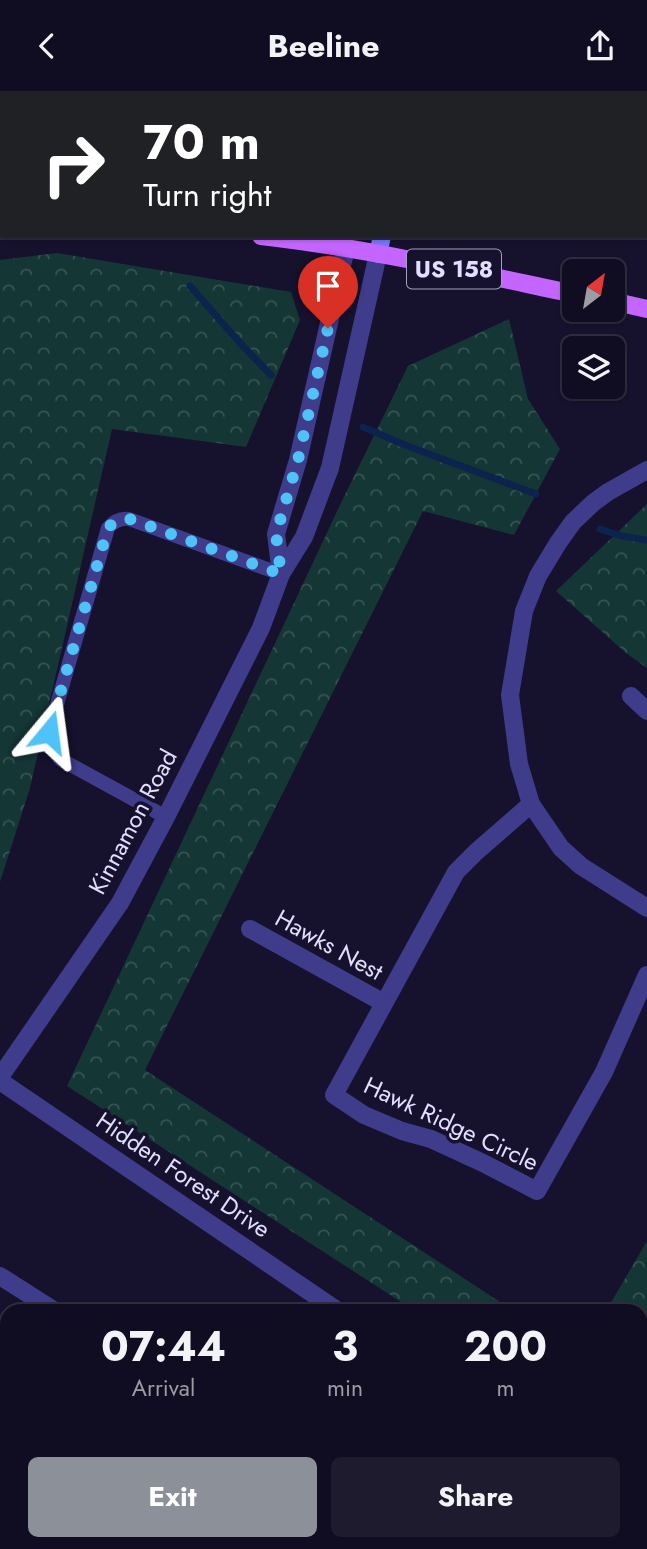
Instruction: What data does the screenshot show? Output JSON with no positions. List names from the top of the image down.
{
  "streets": {
    "main road": ["US 158"],
    "street": [
      "Kinnamon Road",
      "Hawks Nest",
      "Hawk Ridge Circle",
      "Hidden Forest Drive"
    ]
  },
  "crossings": [
    ["US 158", "Kinnamon Road"],
    ["Kinnamon Road", "Hidden Forest Drive"],
    ["Hawks Nest", "Hawk Ridge Circle"]
  ],
  "north": "top right",
  "page": {
    "header": "Beeline",
    "turn": ["70 m", "Turn right"],
    "eta": [
      "07:44",
      "Arrival",
      "3",
      "min",
      "200",
      "m"
    ],
    "buttons": ["Exit", "Share"]
  }
}
